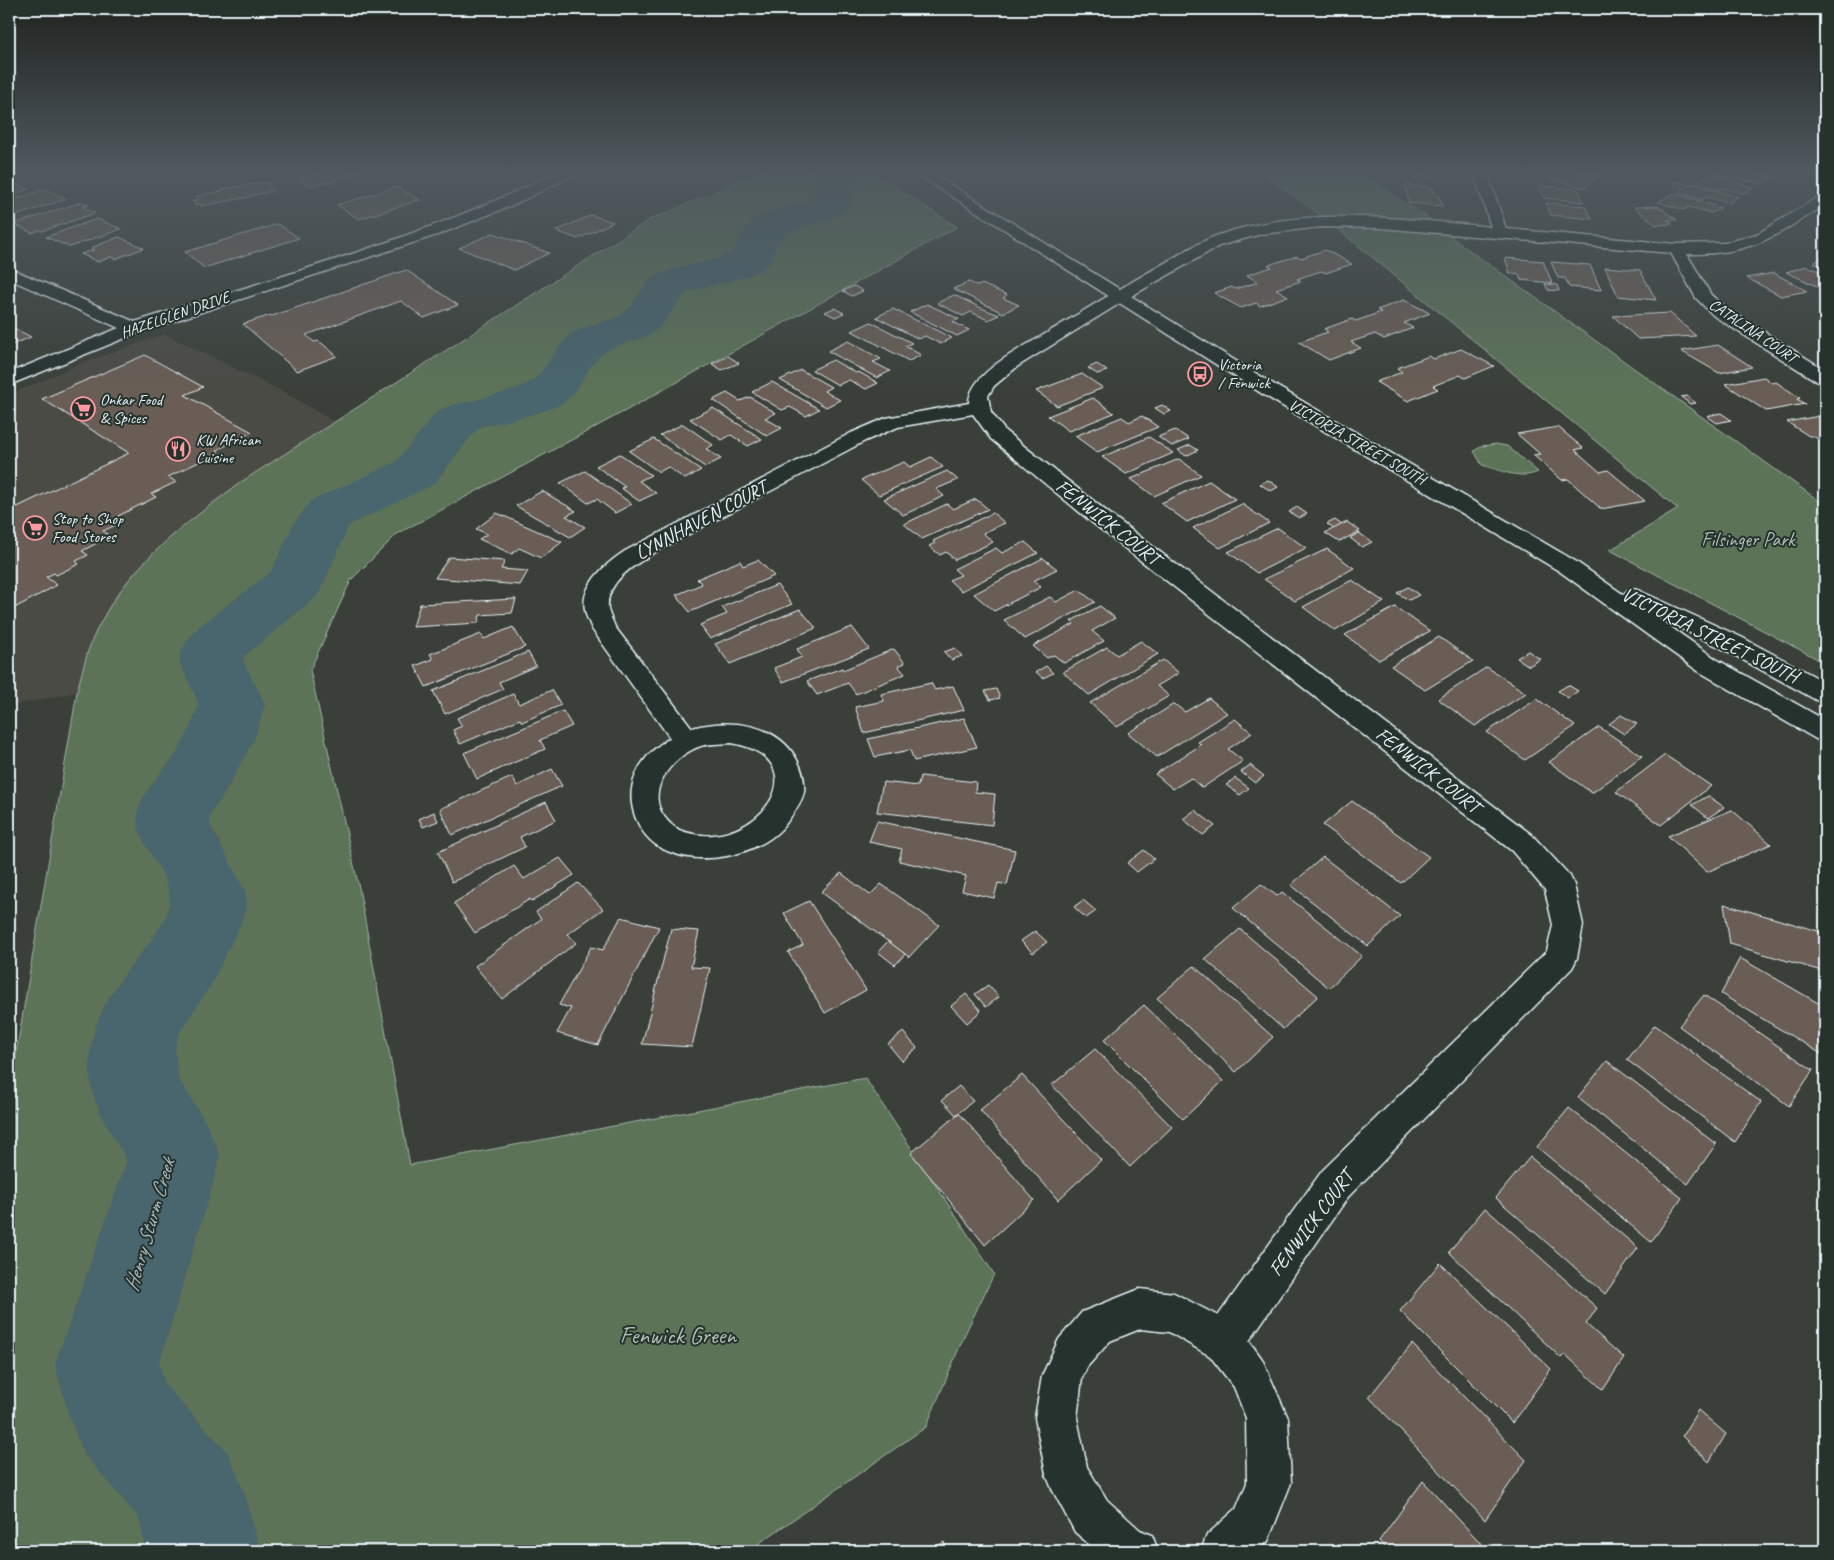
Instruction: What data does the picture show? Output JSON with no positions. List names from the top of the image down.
{
  "streets": {
    "street": [
      "HAZELGLEN DRIVE",
      "CATALINA COURT",
      "VICTORIA STREET SOUTH",
      "LYNNHAVEN COURT",
      "FENWICK COURT"
    ]
  },
  "crossings": [
    ["LYNNHAVEN COURT", "FENWICK COURT"]
  ],
  "water": ["Henry Sturm Creek"],
  "parks": ["Filsinger Park", "Fenwick Green"],
  "places": {
    "bus stop": ["Victoria / Fenwick"],
    "supermarket": ["Onkar Food & Spices", "Stop to Shop Food Stores"],
    "restaurant": ["KW African Cuisine"]
  }
}
